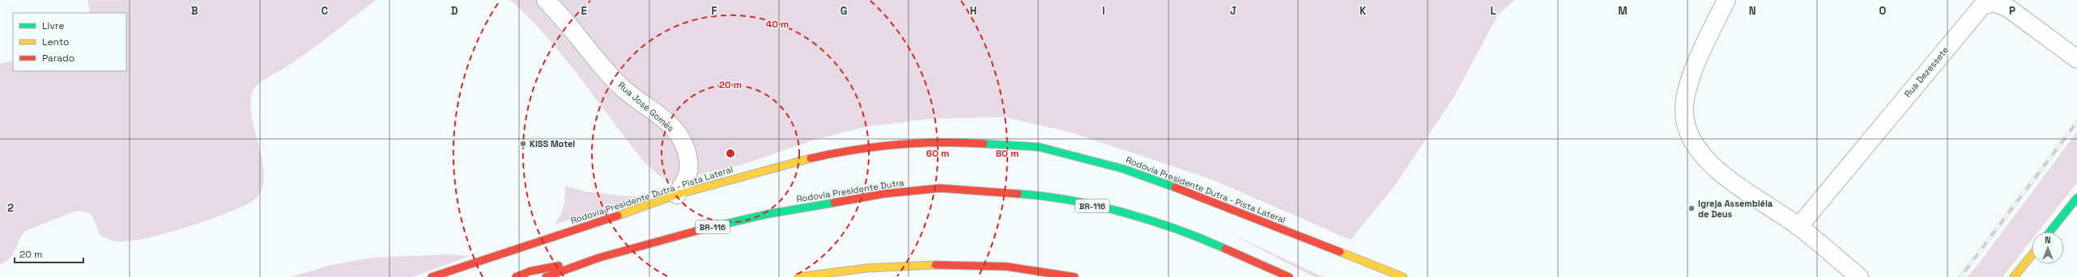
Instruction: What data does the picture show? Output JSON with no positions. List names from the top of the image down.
{
  "streets": {
    "main road": ["Rodovia Presidente Dutra - Pista Lateral", "Rodovia Presidente Dutra", "BR-116"],
    "street": ["Rua Dezessete", "Rua José Gomes"]
  },
  "crossings": [
    ["Rua José Gomes", "Rodovia Presidente Dutra - Pista Lateral"]
  ],
  "places": ["KISS Motel", "Igreja Assembléia de Deus"],
  "legend": ["Livre", "Lento", "Parado"],
  "scale_bar": "20 m",
  "north": "top",
  "grid": {
    "columns": [
      "B",
      "C",
      "D",
      "E",
      "F",
      "G",
      "H",
      "I",
      "J",
      "K",
      "L",
      "M",
      "N",
      "O",
      "P"
    ],
    "rows": ["2"]
  },
  "rings": [
    "40 m",
    "20 m",
    "60 m",
    "80 m"
  ]
}
